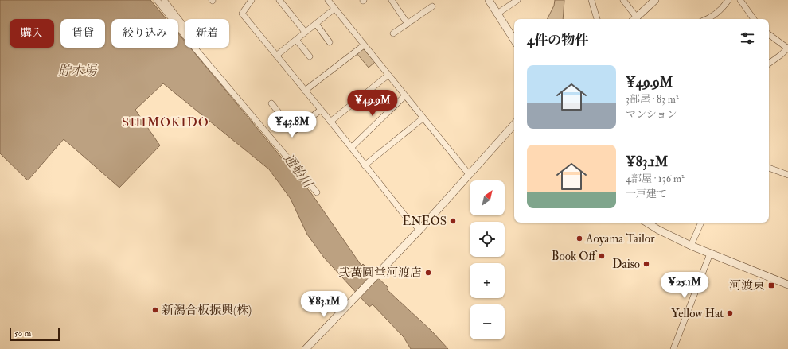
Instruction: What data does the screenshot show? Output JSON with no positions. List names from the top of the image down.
{
  "districts": ["SHIMOKIDO"],
  "water": ["貯木場", "通船川"],
  "places": {
    "other": [
      "ENEOS",
      "Aoyama Tailor",
      "Book Off",
      "Daiso",
      "弐萬圓堂河渡店",
      "新潟合板振興(株)",
      "Yellow Hat"
    ],
    "transit": ["河渡東"]
  },
  "scale_bar": "50 m",
  "north": "top right",
  "page": {
    "chip": [
      "購入",
      "賃貸",
      "絞り込み",
      "新着"
    ],
    "heading": "4件の物件",
    "list": [
      {
        "name": "¥49.9M",
        "note": "3部屋 · 83 m² · マンション"
      },
      {
        "name": "¥83.1M",
        "note": "4部屋 · 136 m² · 一戸建て"
      }
    ],
    "price": [
      "¥49.9M",
      "¥43.8M",
      "¥25.1M",
      "¥83.1M"
    ],
    "map_buttons": ["+", "−"],
    "scale": "50 m"
  }
}
